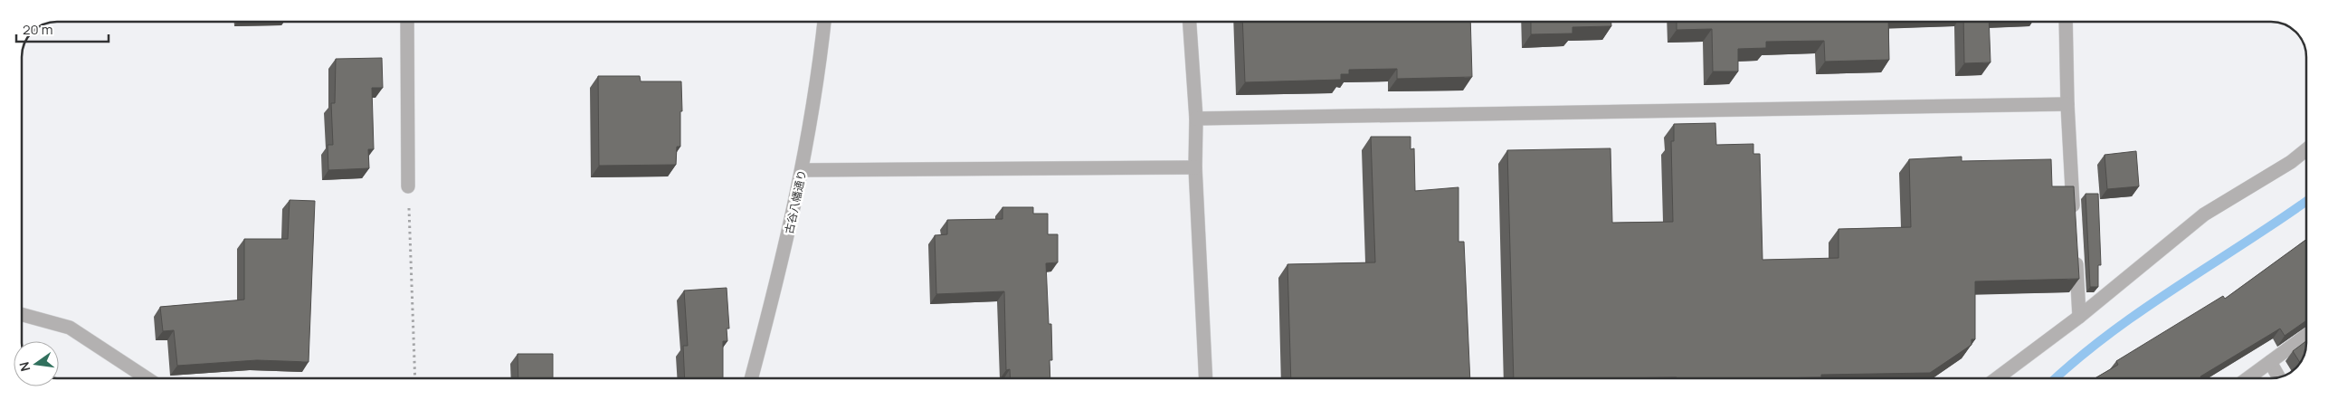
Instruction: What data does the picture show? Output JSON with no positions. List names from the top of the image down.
{
  "streets": {
    "street": ["古谷八幡通り"]
  },
  "scale_bar": "20 m",
  "north": "left"
}
